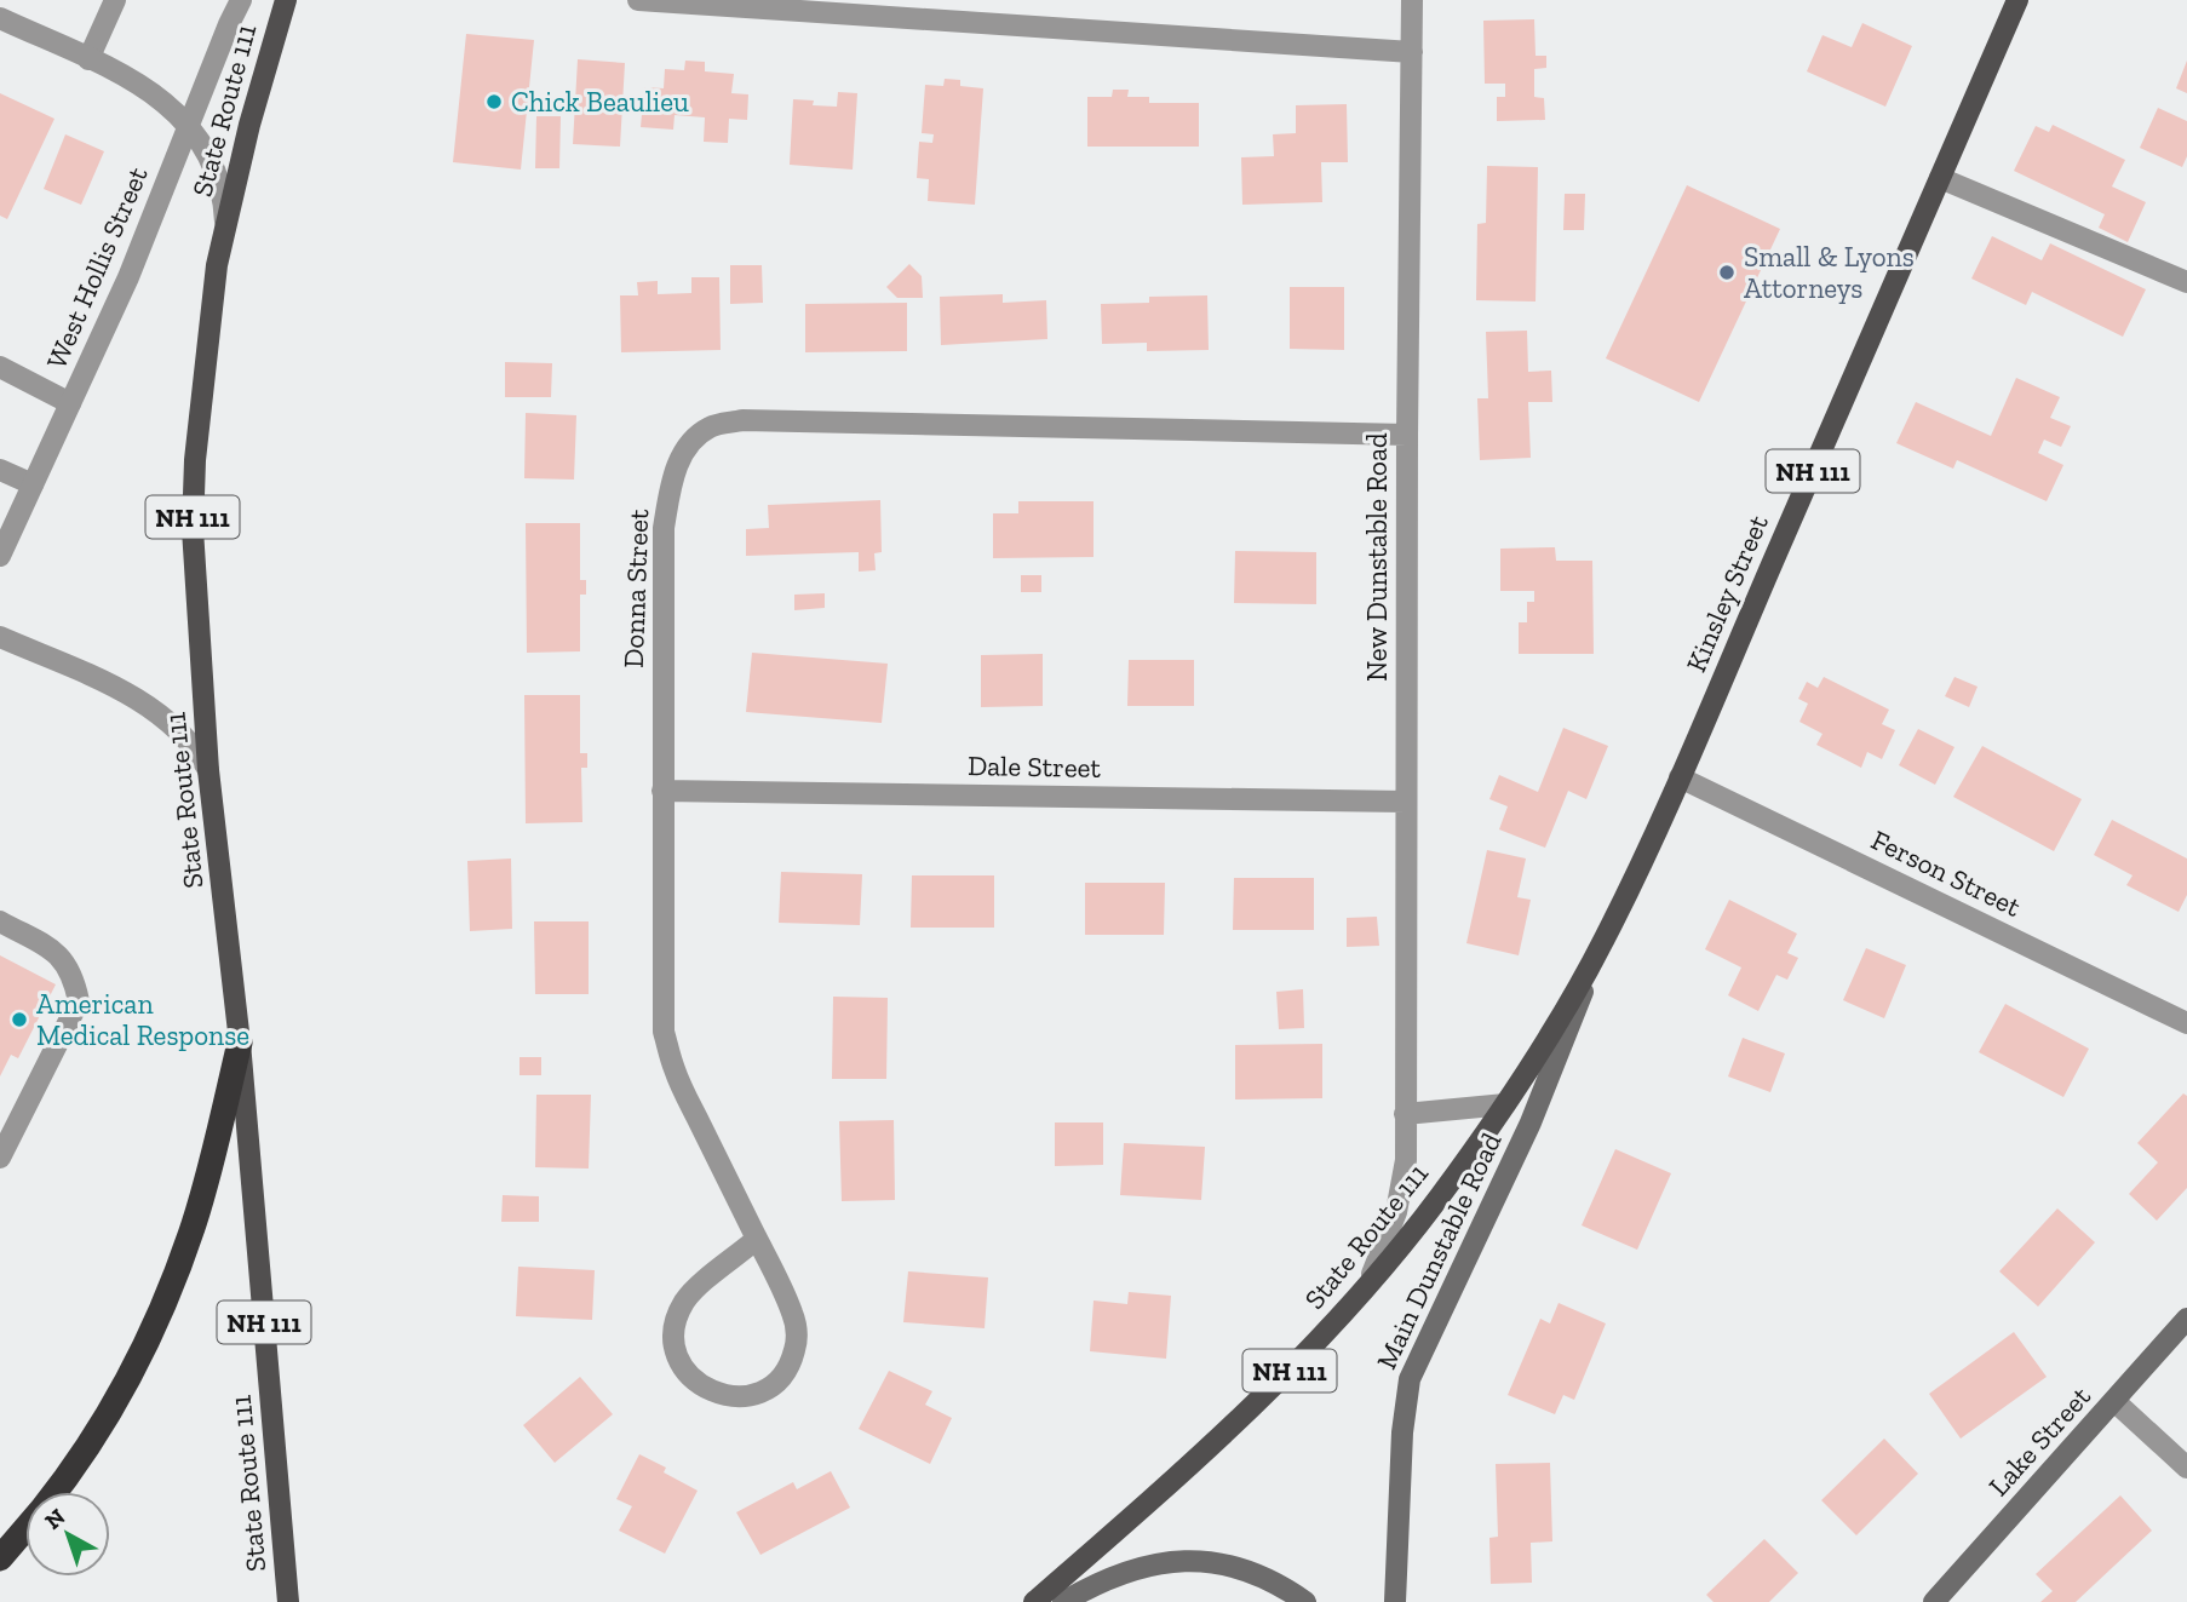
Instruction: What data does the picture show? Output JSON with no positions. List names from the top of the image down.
{
  "streets": {
    "main road": ["State Route 111", "NH 111", "Kinsley Street"],
    "street": [
      "West Hollis Street",
      "New Dunstable Road",
      "Donna Street",
      "Dale Street",
      "Ferson Street",
      "Main Dunstable Road",
      "Lake Street"
    ]
  },
  "crossings": [
    ["State Route 111", "New Dunstable Road"],
    ["State Route 111", "Kinsley Street"],
    ["New Dunstable Road", "Donna Street"],
    ["New Dunstable Road", "Dale Street"],
    ["Donna Street", "Dale Street"],
    ["Kinsley Street", "Ferson Street"],
    ["Kinsley Street", "Main Dunstable Road"]
  ],
  "places": ["Chick Beaulieu", "Small & Lyons Attorneys", "American Medical Response"],
  "north": "top left"
}
